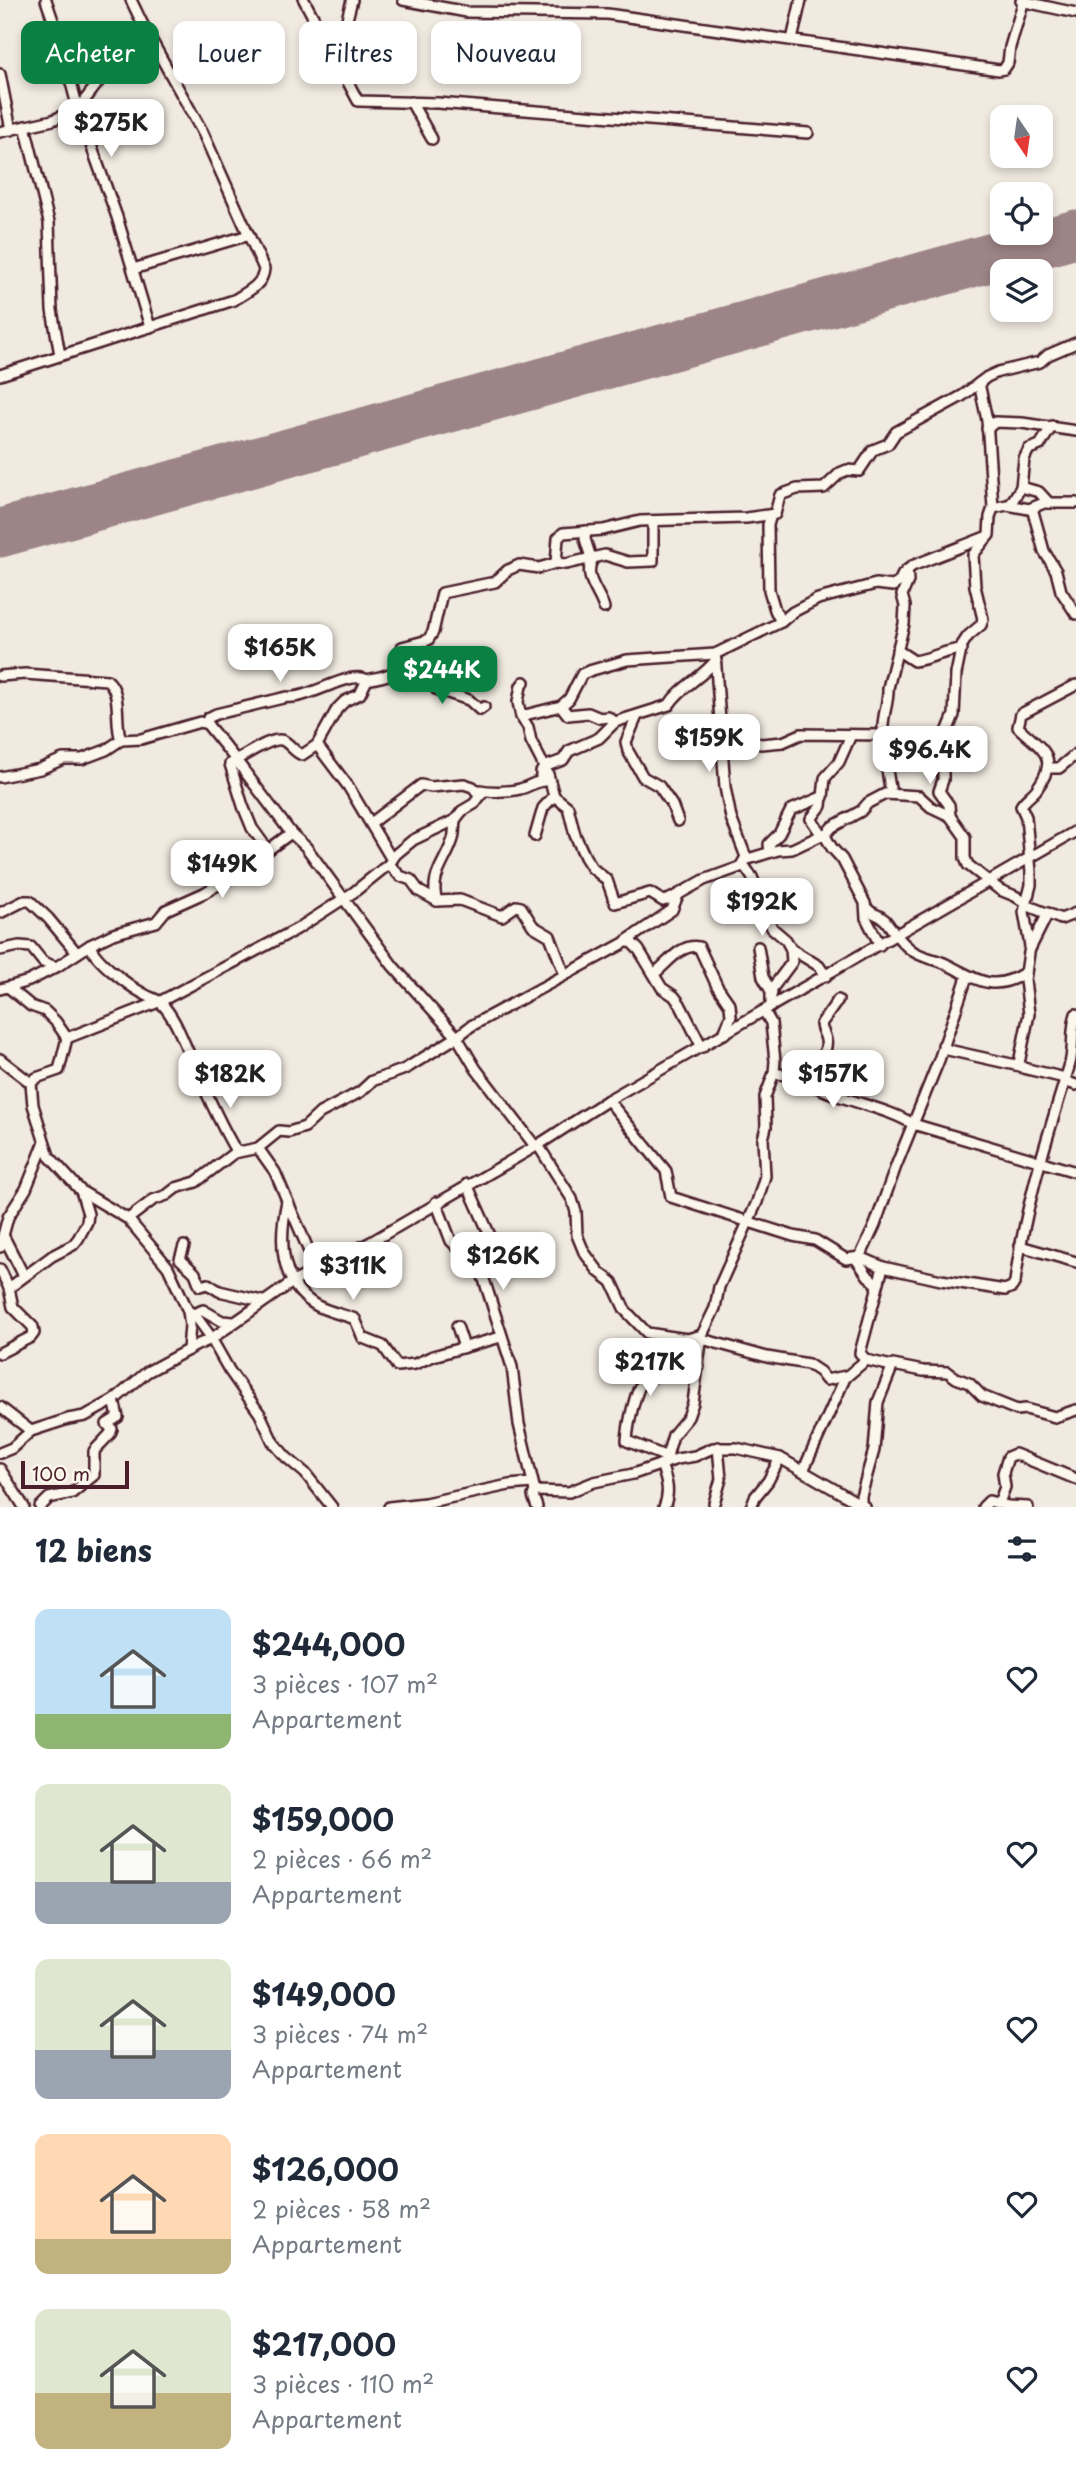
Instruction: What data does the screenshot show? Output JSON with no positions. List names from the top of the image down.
{
  "scale_bar": "100 m",
  "north": "bottom",
  "page": {
    "chip": [
      "Acheter",
      "Louer",
      "Filtres",
      "Nouveau"
    ],
    "price": [
      "$275K",
      "$165K",
      "$244K",
      "$159K",
      "$96.4K",
      "$149K",
      "$192K",
      "$182K",
      "$157K",
      "$126K",
      "$311K",
      "$217K"
    ],
    "scale": "100 m",
    "heading": "12 biens",
    "list": [
      {
        "name": "$244,000",
        "note": "3 pièces · 107 m² · Appartement"
      },
      {
        "name": "$159,000",
        "note": "2 pièces · 66 m² · Appartement"
      },
      {
        "name": "$149,000",
        "note": "3 pièces · 74 m² · Appartement"
      },
      {
        "name": "$126,000",
        "note": "2 pièces · 58 m² · Appartement"
      },
      {
        "name": "$217,000",
        "note": "3 pièces · 110 m² · Appartement"
      }
    ]
  }
}
